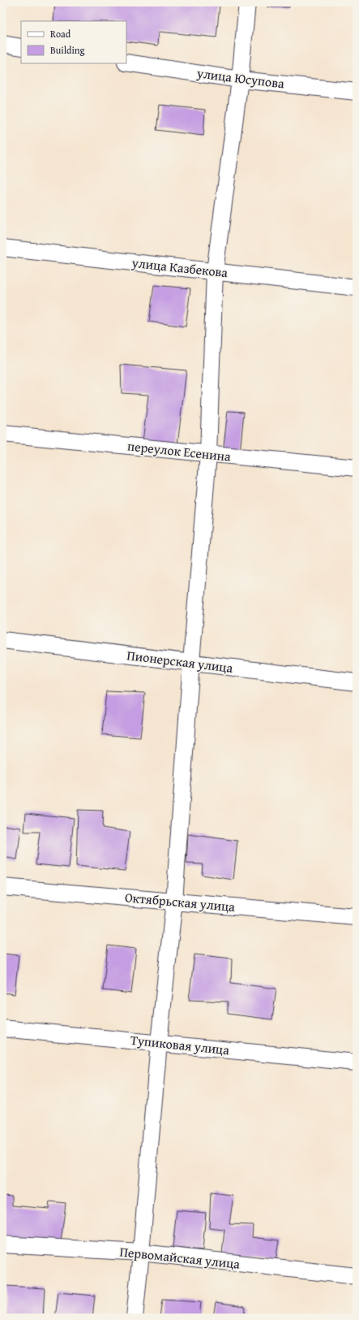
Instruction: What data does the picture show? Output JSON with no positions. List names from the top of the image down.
{
  "streets": {
    "street": [
      "улица Юсупова",
      "улица Казбекова",
      "переулок Есенина",
      "Пионерская улица",
      "Октябрьская улица",
      "Тупиковая улица",
      "Первомайская улица"
    ]
  },
  "legend": ["Road", "Building"]
}
